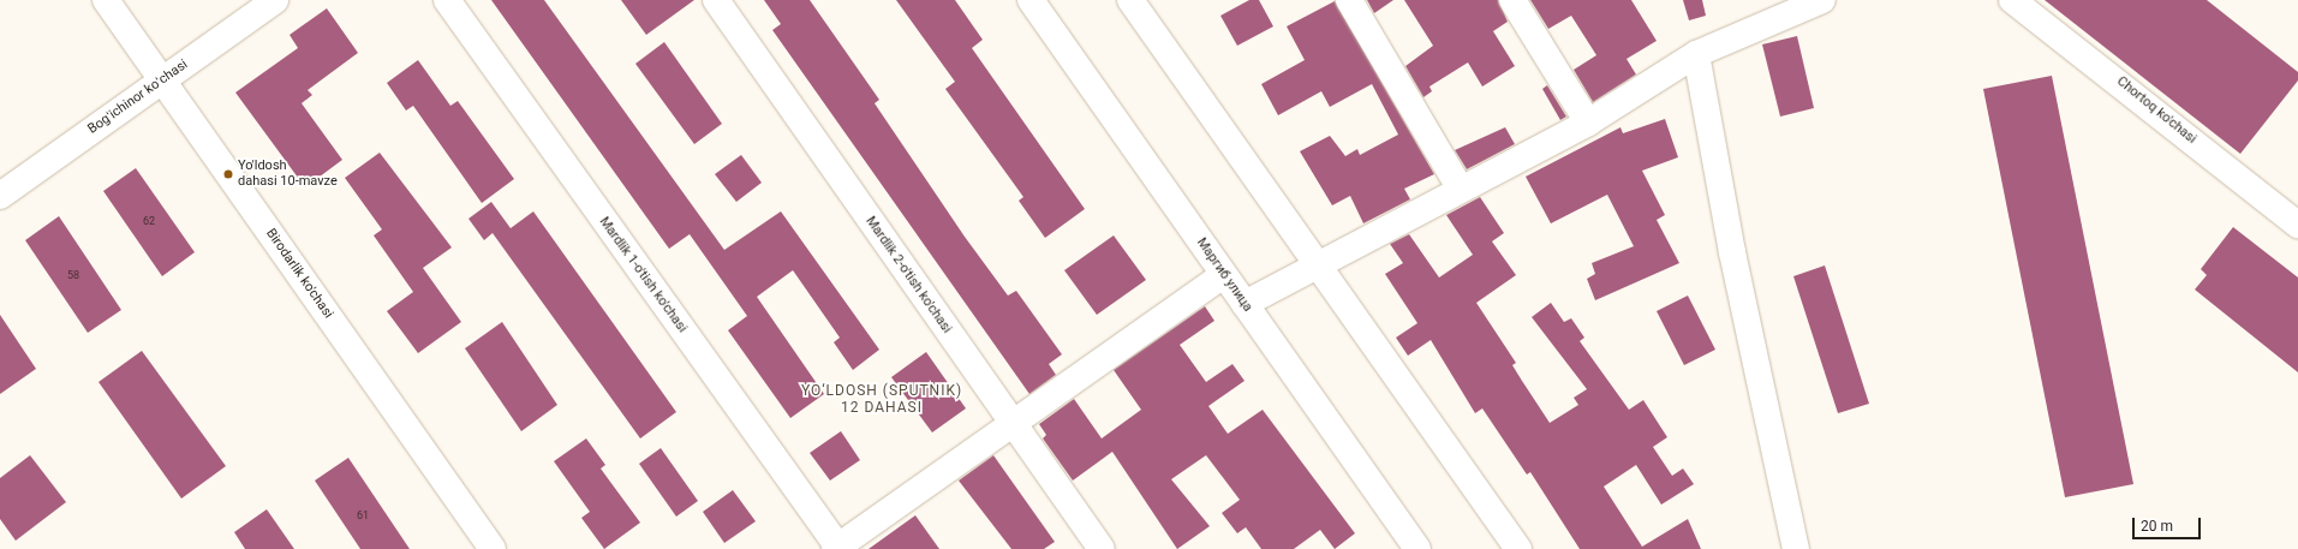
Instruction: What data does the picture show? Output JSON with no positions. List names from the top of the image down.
{
  "streets": {
    "street": [
      "Bogʻichinor koʻchasi",
      "Chortoq ko'chasi",
      "Birodarlik ko'chasi",
      "Mardlik 1-o'tish ko'chasi",
      "Mardlik 2-o'tish ko'chasi",
      "Маргиб улица"
    ]
  },
  "crossings": [
    ["Bogʻichinor koʻchasi", "Birodarlik ko'chasi"]
  ],
  "districts": ["YO‘LDOSH (SPUTNIK) 12 DAHASI"],
  "places": ["Yo'ldosh dahasi 10-mavze"],
  "house_numbers": ["62", "58", "61"],
  "scale_bar": "20 m"
}
